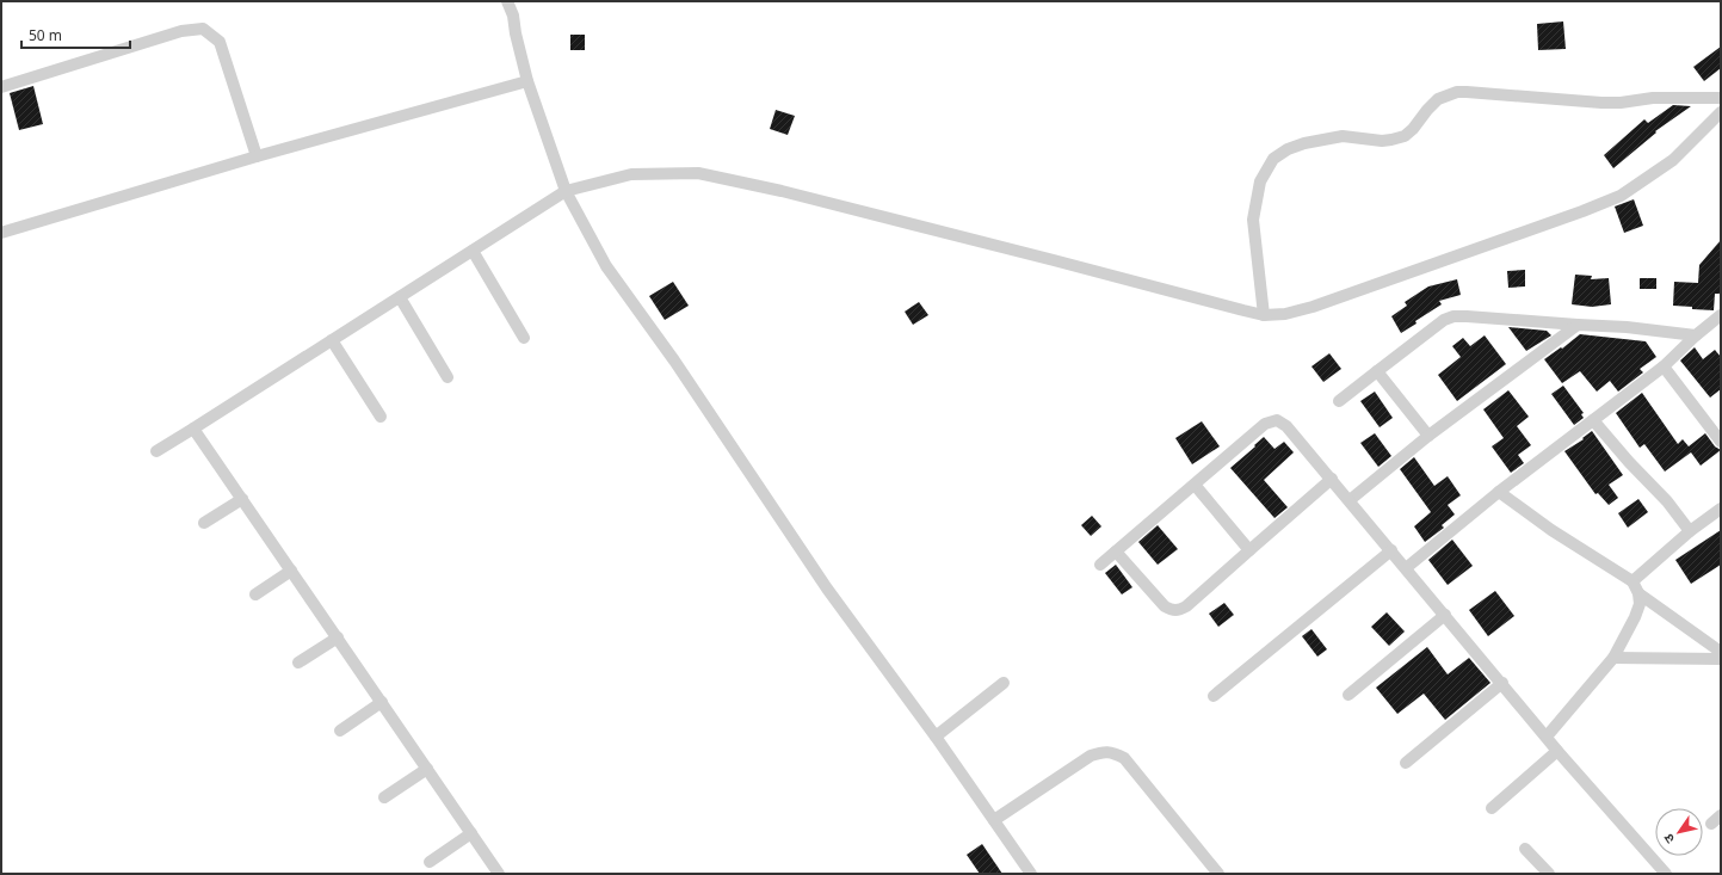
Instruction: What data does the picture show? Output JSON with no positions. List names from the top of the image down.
{
  "scale_bar": "50 m",
  "north": "bottom left"
}
